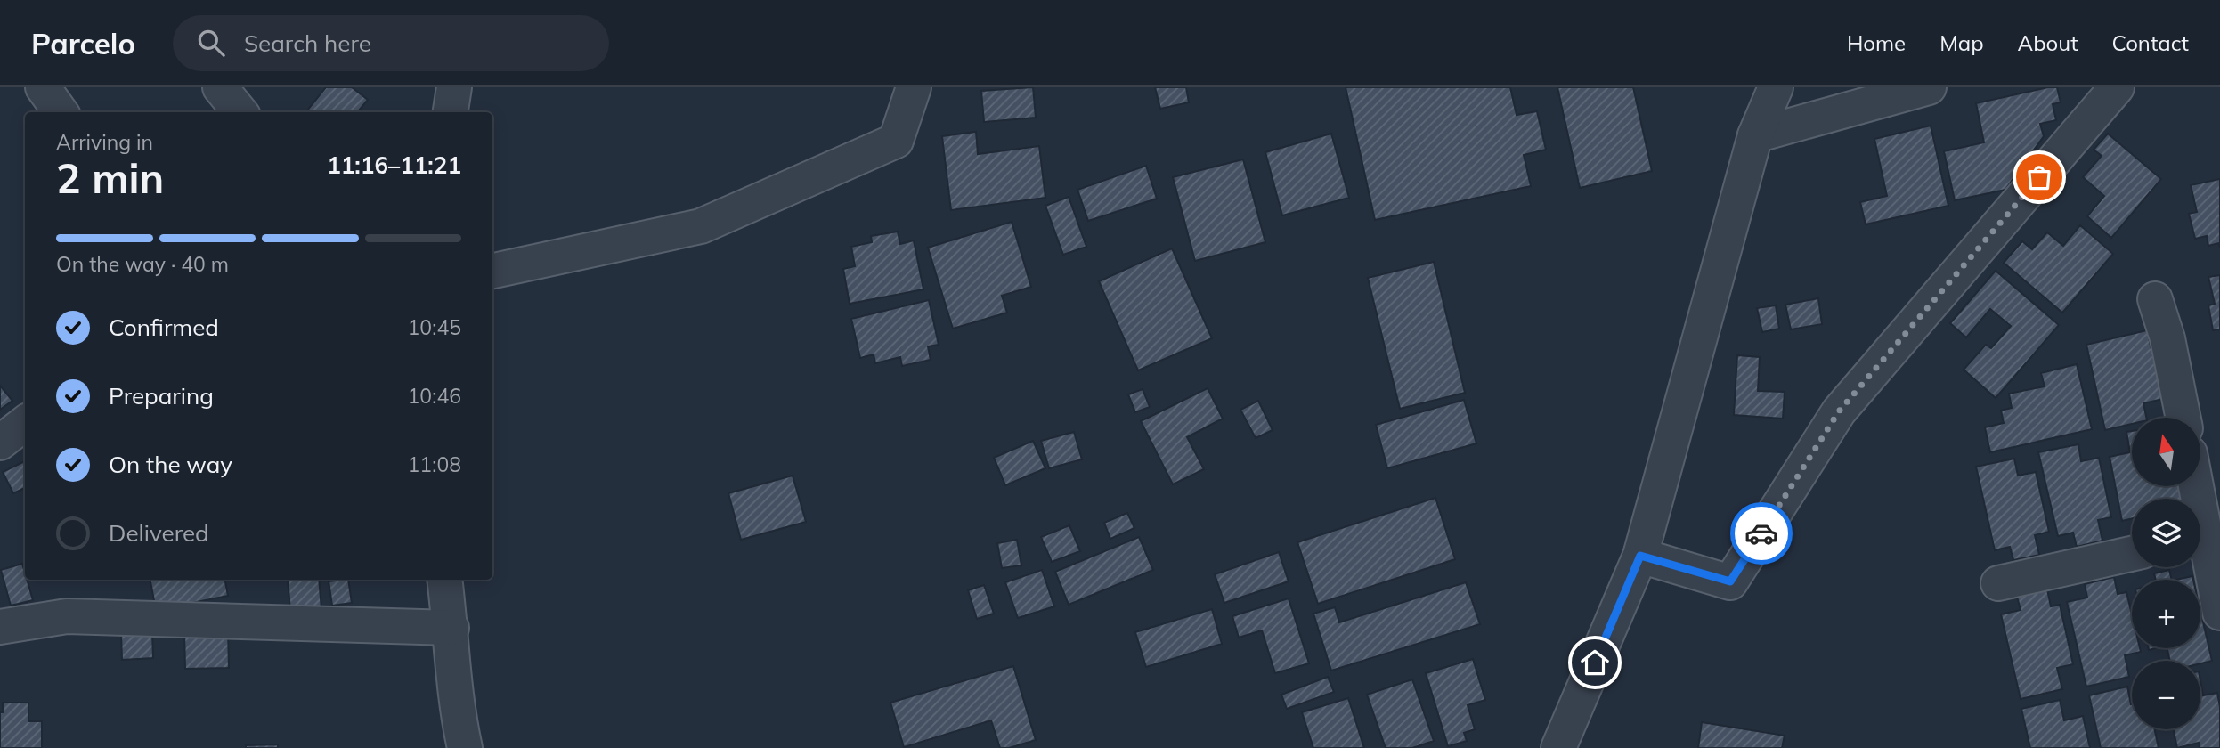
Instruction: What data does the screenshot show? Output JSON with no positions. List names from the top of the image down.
{
  "north": "top",
  "page": {
    "header": "Parcelo",
    "search": "Search here",
    "nav": [
      "Home",
      "Map",
      "About",
      "Contact"
    ],
    "heading": ["2 min", "Arriving in", "11:16–11:21"],
    "bar": "On the way · 40 m",
    "list": [
      ["Confirmed", "10:45"],
      ["Preparing", "10:46"],
      ["On the way", "11:08"],
      "Delivered"
    ],
    "map_buttons": ["+", "−"]
  }
}
